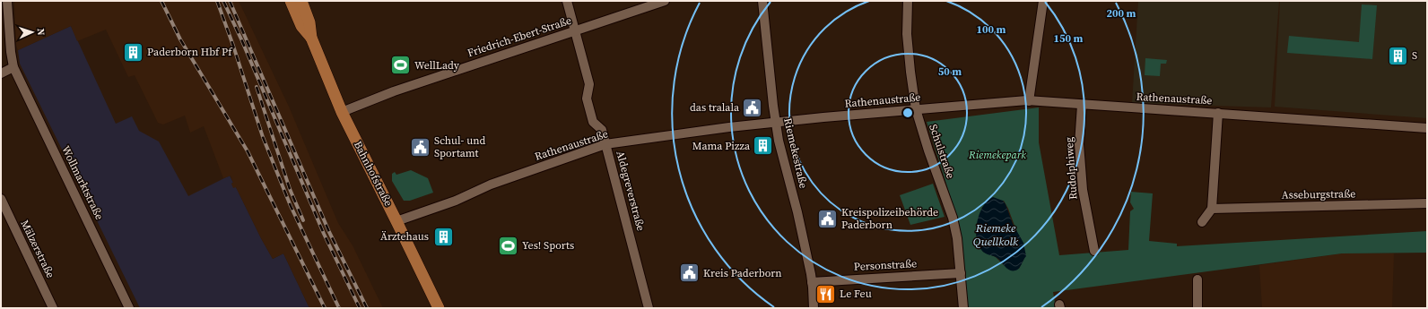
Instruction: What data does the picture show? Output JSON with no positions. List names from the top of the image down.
{
  "streets": {
    "main road": ["Bahnhofstraße"],
    "street": [
      "Friedrich-Ebert-Straße",
      "Rathenaustraße",
      "Schulstraße",
      "Riemekestraße",
      "Rudolphiweg",
      "Wollmarktstraße",
      "Aldegreverstraße",
      "Asseburgstraße",
      "Mälzerstraße",
      "Personstraße"
    ]
  },
  "crossings": [
    ["Friedrich-Ebert-Straße", "Bahnhofstraße"],
    ["Friedrich-Ebert-Straße", "Aldegreverstraße"],
    ["Rathenaustraße", "Schulstraße"],
    ["Rathenaustraße", "Riemekestraße"],
    ["Rathenaustraße", "Rudolphiweg"],
    ["Rathenaustraße", "Bahnhofstraße"],
    ["Rathenaustraße", "Aldegreverstraße"],
    ["Schulstraße", "Personstraße"],
    ["Riemekestraße", "Personstraße"]
  ],
  "water": ["Riemeke Quellkolk"],
  "parks": ["Riemekepark"],
  "places": {
    "building": [
      "Paderborn Hbf Pf",
      "S",
      "Mama Pizza",
      "Ärztehaus"
    ],
    "sports": ["WellLady", "Yes! Sports"],
    "public building": [
      "das tralala",
      "Schul- und Sportamt",
      "Kreispolizeibehörde Paderborn",
      "Kreis Paderborn"
    ],
    "restaurant": ["Le Feu"]
  },
  "north": "right",
  "rings": [
    "200 m",
    "100 m",
    "150 m",
    "50 m"
  ]
}
